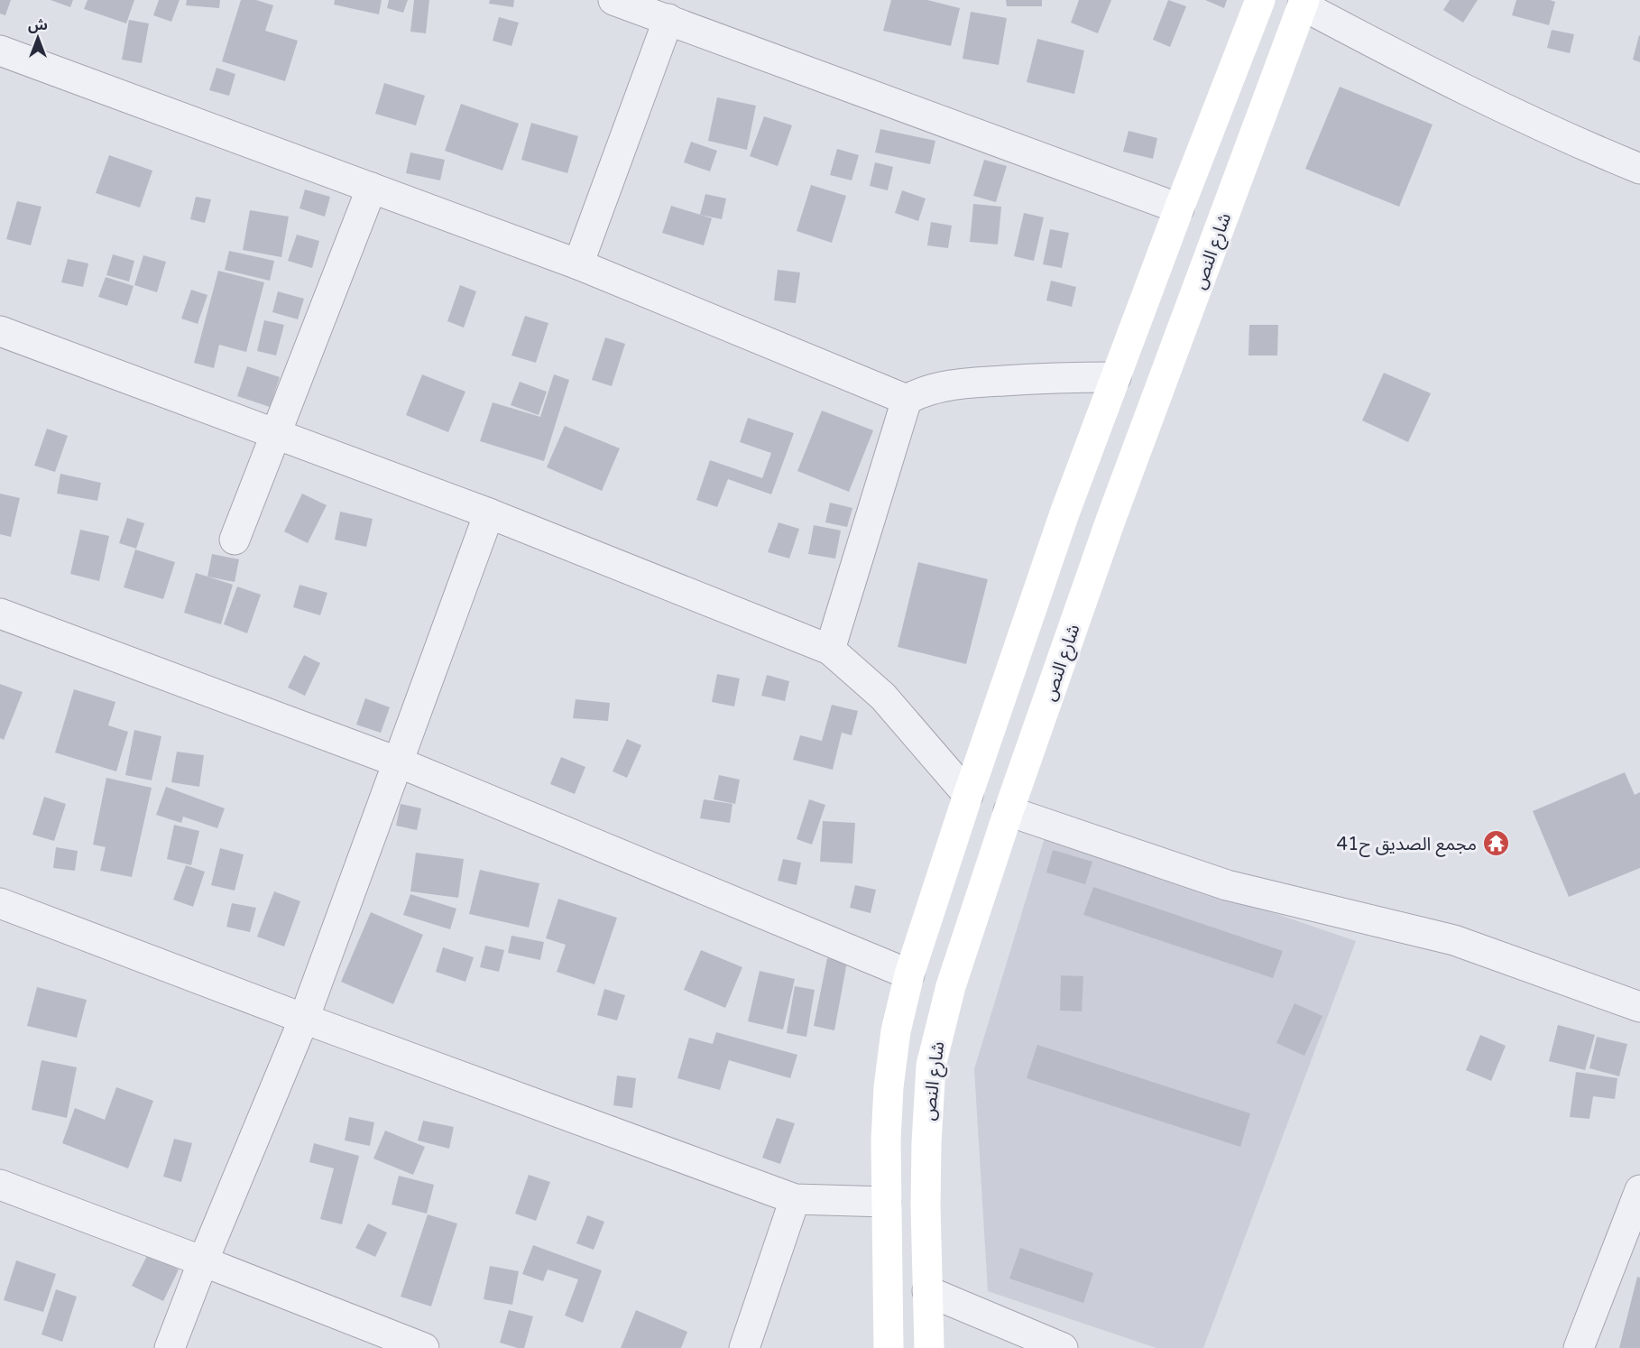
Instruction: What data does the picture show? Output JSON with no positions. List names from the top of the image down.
{
  "streets": {
    "main road": ["شارع النص"]
  },
  "places": {
    "temple": ["مجمع الصديق ح41"]
  },
  "north": "top"
}
